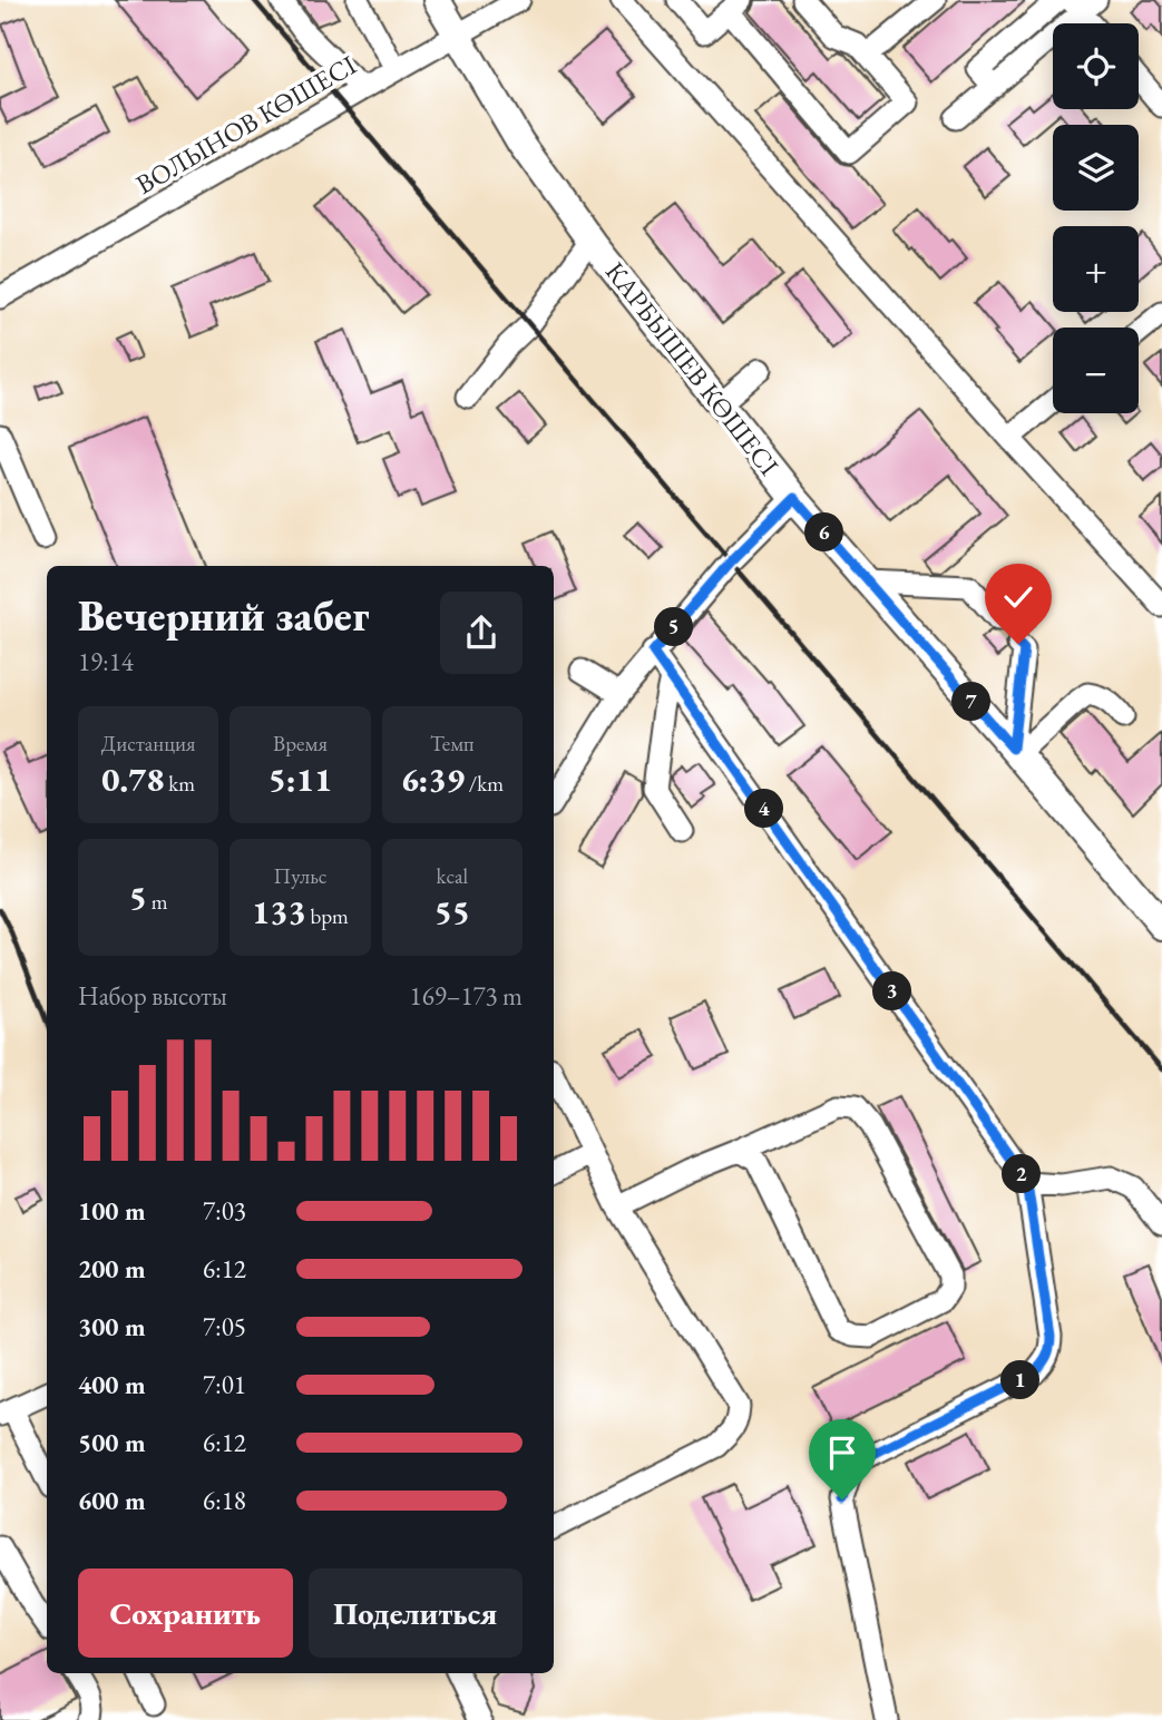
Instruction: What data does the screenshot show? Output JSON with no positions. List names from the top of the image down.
{
  "streets": {
    "main road": ["КАРБЫШЕВ КӨШЕСІ"],
    "street": ["ВОЛЫНОВ КӨШЕСІ"]
  },
  "crossings": [
    ["ВОЛЫНОВ КӨШЕСІ", "КАРБЫШЕВ КӨШЕСІ"]
  ],
  "page": {
    "map_buttons": ["+", "−"],
    "pins": [
      "6",
      "5",
      "7",
      "4",
      "3",
      "2",
      "1"
    ],
    "heading": ["Вечерний забег", "19:14"],
    "stats": [
      ["Дистанция", "0.78 km"],
      ["Время", "5:11"],
      ["Темп", "6:39 /km"],
      ["5 m"],
      ["Пульс", "133 bpm"],
      ["kcal", "55"]
    ],
    "chart": ["Набор высоты", "169–173 m"],
    "list": [
      {
        "name": "100 m",
        "note": "7:03"
      },
      {
        "name": "200 m",
        "note": "6:12"
      },
      {
        "name": "300 m",
        "note": "7:05"
      },
      {
        "name": "400 m",
        "note": "7:01"
      },
      {
        "name": "500 m",
        "note": "6:12"
      },
      {
        "name": "600 m",
        "note": "6:18"
      }
    ],
    "buttons": ["Сохранить", "Поделиться"]
  }
}
